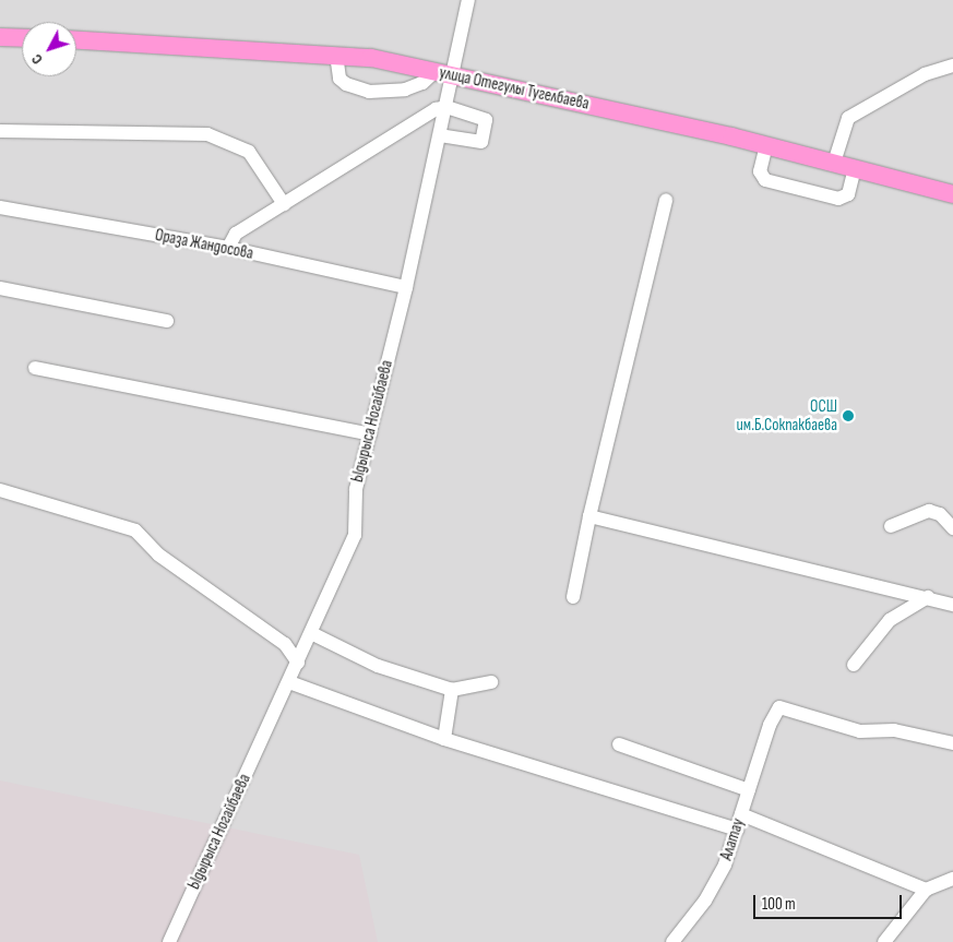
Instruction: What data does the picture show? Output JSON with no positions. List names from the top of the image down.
{
  "streets": {
    "main road": ["улица Отегулы Тугелбаева"],
    "street": ["Ораза Жандосова", "Ыдырыса Ногайбаева", "Алатау"]
  },
  "crossings": [
    ["улица Отегулы Тугелбаева", "Ыдырыса Ногайбаева"],
    ["Ораза Жандосова", "Ыдырыса Ногайбаева"]
  ],
  "places": ["ОСШ им.Б.Сокпакбаева"],
  "scale_bar": "100 m",
  "north": "bottom left"
}
